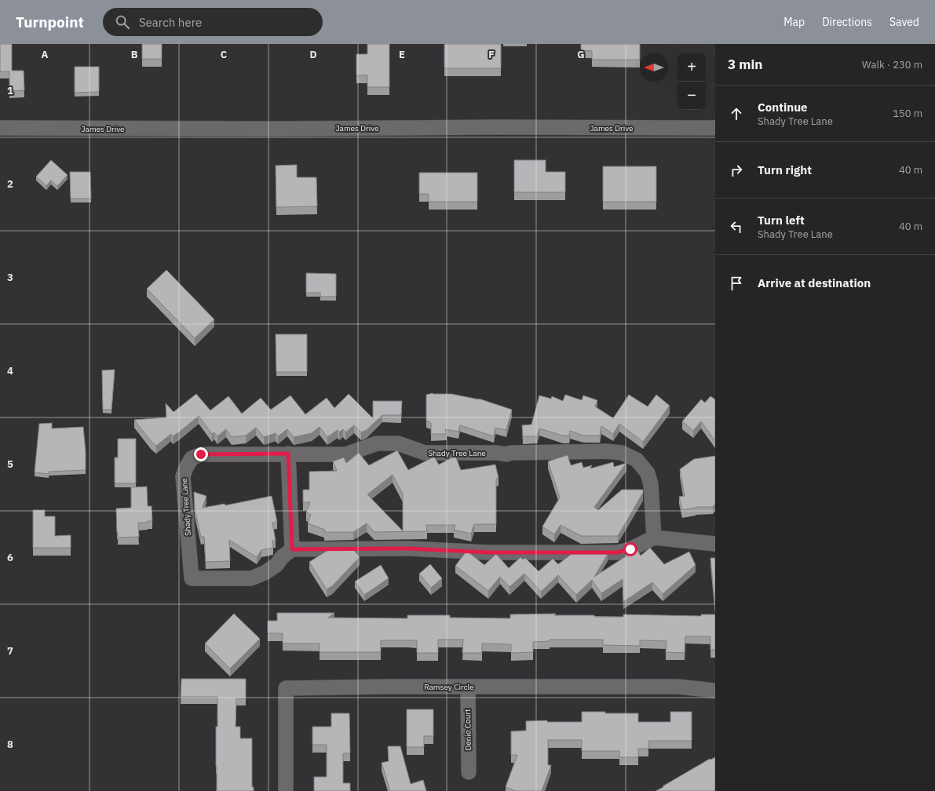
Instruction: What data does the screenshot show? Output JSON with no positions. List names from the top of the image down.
{
  "streets": {
    "street": [
      "James Drive",
      "Shady Tree Lane",
      "Ramsey Circle",
      "Denio Court"
    ]
  },
  "crossings": [
    ["Ramsey Circle", "Denio Court"]
  ],
  "north": "left",
  "page": {
    "header": "Turnpoint",
    "search": "Search here",
    "nav": ["Map", "Directions", "Saved"],
    "heading": ["3 min", "Walk · 230 m"],
    "map_buttons": ["+", "−"],
    "list": [
      ["Continue", "Shady Tree Lane", "150 m"],
      ["Turn right", "40 m"],
      ["Turn left", "Shady Tree Lane", "40 m"],
      "Arrive at destination"
    ]
  },
  "grid": {
    "columns": [
      "A",
      "B",
      "C",
      "D",
      "E",
      "F",
      "G"
    ],
    "rows": [
      "1",
      "2",
      "3",
      "4",
      "5",
      "6",
      "7",
      "8"
    ]
  }
}
